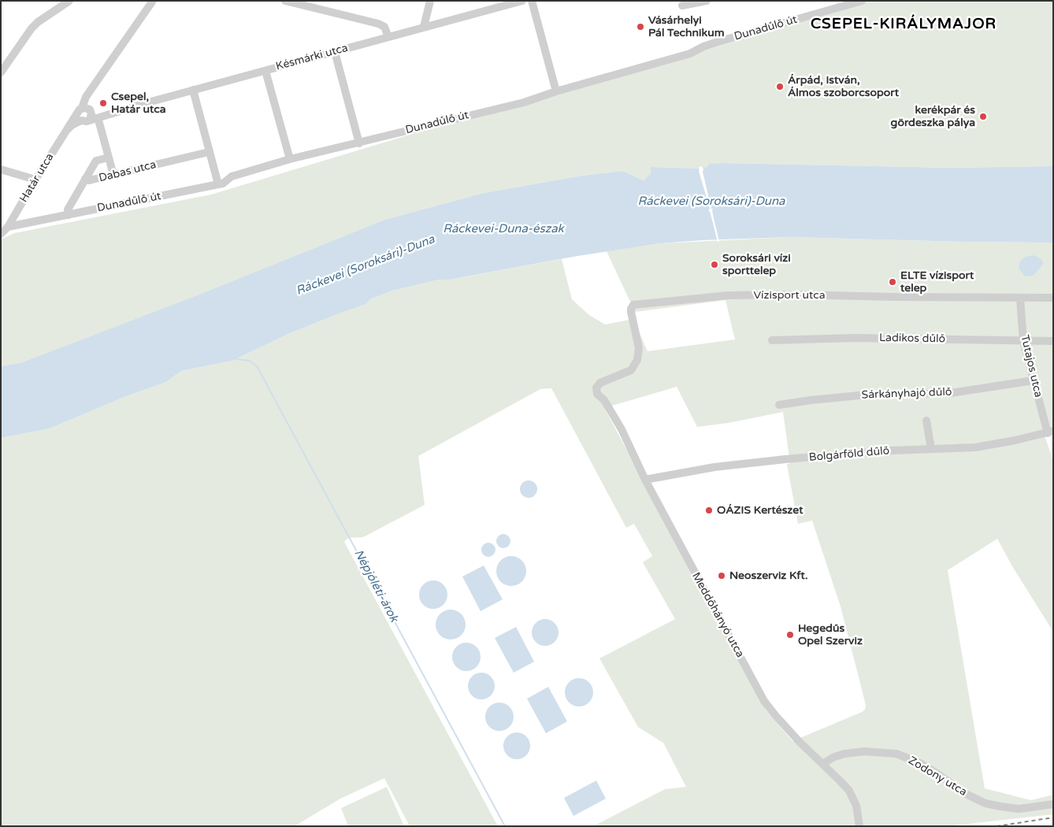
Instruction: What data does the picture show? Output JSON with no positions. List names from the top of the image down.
{
  "streets": {
    "street": [
      "Dunadűlő út",
      "Késmárki utca",
      "Dabas utca",
      "Határ utca",
      "Vízisport utca",
      "Ladikos dűlő",
      "Tutajos utca",
      "Sárkányhajó dűlő",
      "Bolgárföld dűlő",
      "Meddőhányó utca",
      "Zodony utca"
    ]
  },
  "crossings": [
    ["Dunadűlő út", "Dabas utca"],
    ["Dunadűlő út", "Határ utca"],
    ["Késmárki utca", "Határ utca"],
    ["Vízisport utca", "Tutajos utca"],
    ["Vízisport utca", "Meddőhányó utca"],
    ["Ladikos dűlő", "Tutajos utca"],
    ["Tutajos utca", "Sárkányhajó dűlő"],
    ["Tutajos utca", "Bolgárföld dűlő"],
    ["Bolgárföld dűlő", "Meddőhányó utca"],
    ["Meddőhányó utca", "Zodony utca"]
  ],
  "districts": ["CSEPEL-KIRÁLYMAJOR"],
  "water": ["Ráckevei (Soroksári)-Duna", "Ráckevei-Duna-észak", "Népjóléti-árok"],
  "places": [
    "Vásárhelyi Pál Technikum",
    "Árpád, István, Álmos szoborcsoport",
    "Csepel, Határ utca",
    "kerékpár és gördeszka pálya",
    "Soroksári vízi sporttelep",
    "ELTE vízisport telep",
    "OÁZIS Kertészet",
    "Neoszerviz Kft.",
    "Hegedűs Opel Szerviz"
  ]
}
